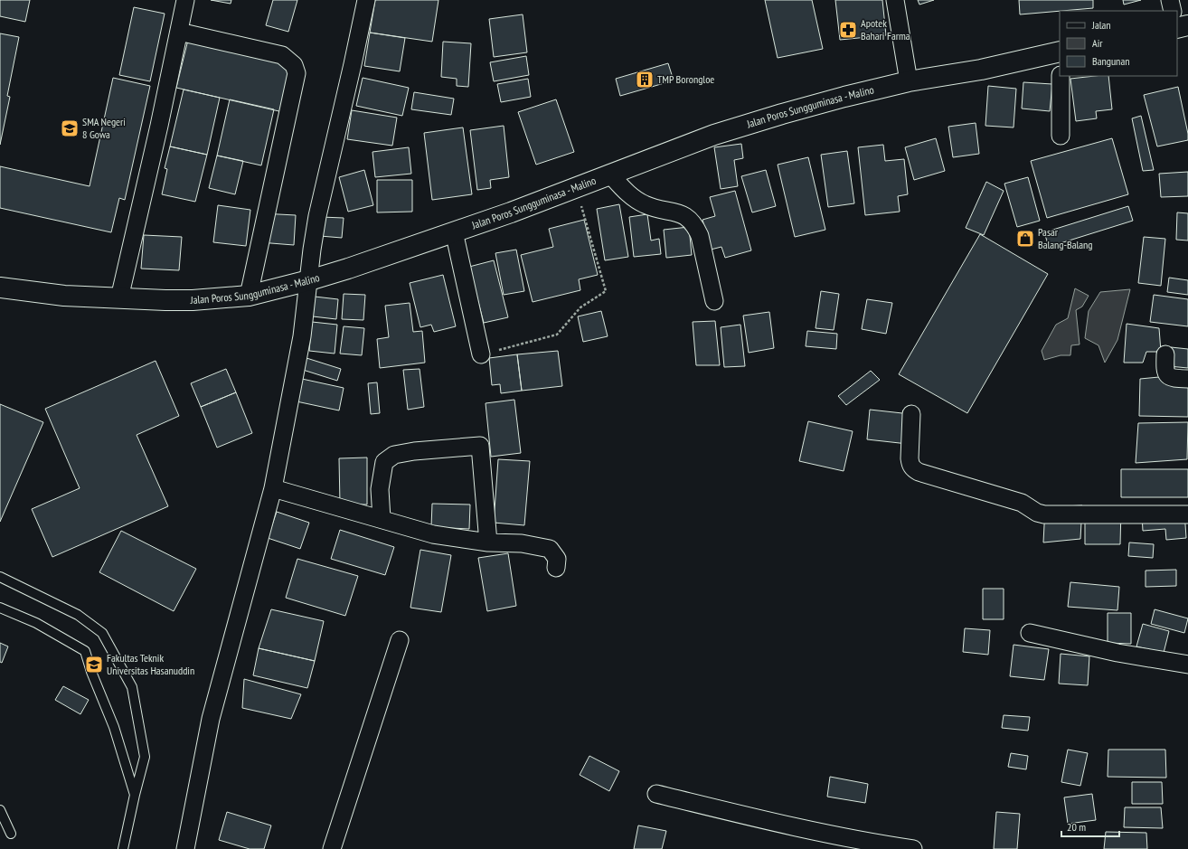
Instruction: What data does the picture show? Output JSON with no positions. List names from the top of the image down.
{
  "streets": {
    "main road": ["Jalan Poros Sungguminasa - Malino"]
  },
  "places": {
    "pharmacy": ["Apotek Bahari Farma"],
    "building": ["TMP Borongloe"],
    "school or university": ["SMA Negeri 8 Gowa", "Fakultas Teknik Universitas Hasanuddin"],
    "shop": ["Pasar Balang-Balang"]
  },
  "legend": ["Jalan", "Air", "Bangunan"],
  "scale_bar": "20 m"
}
